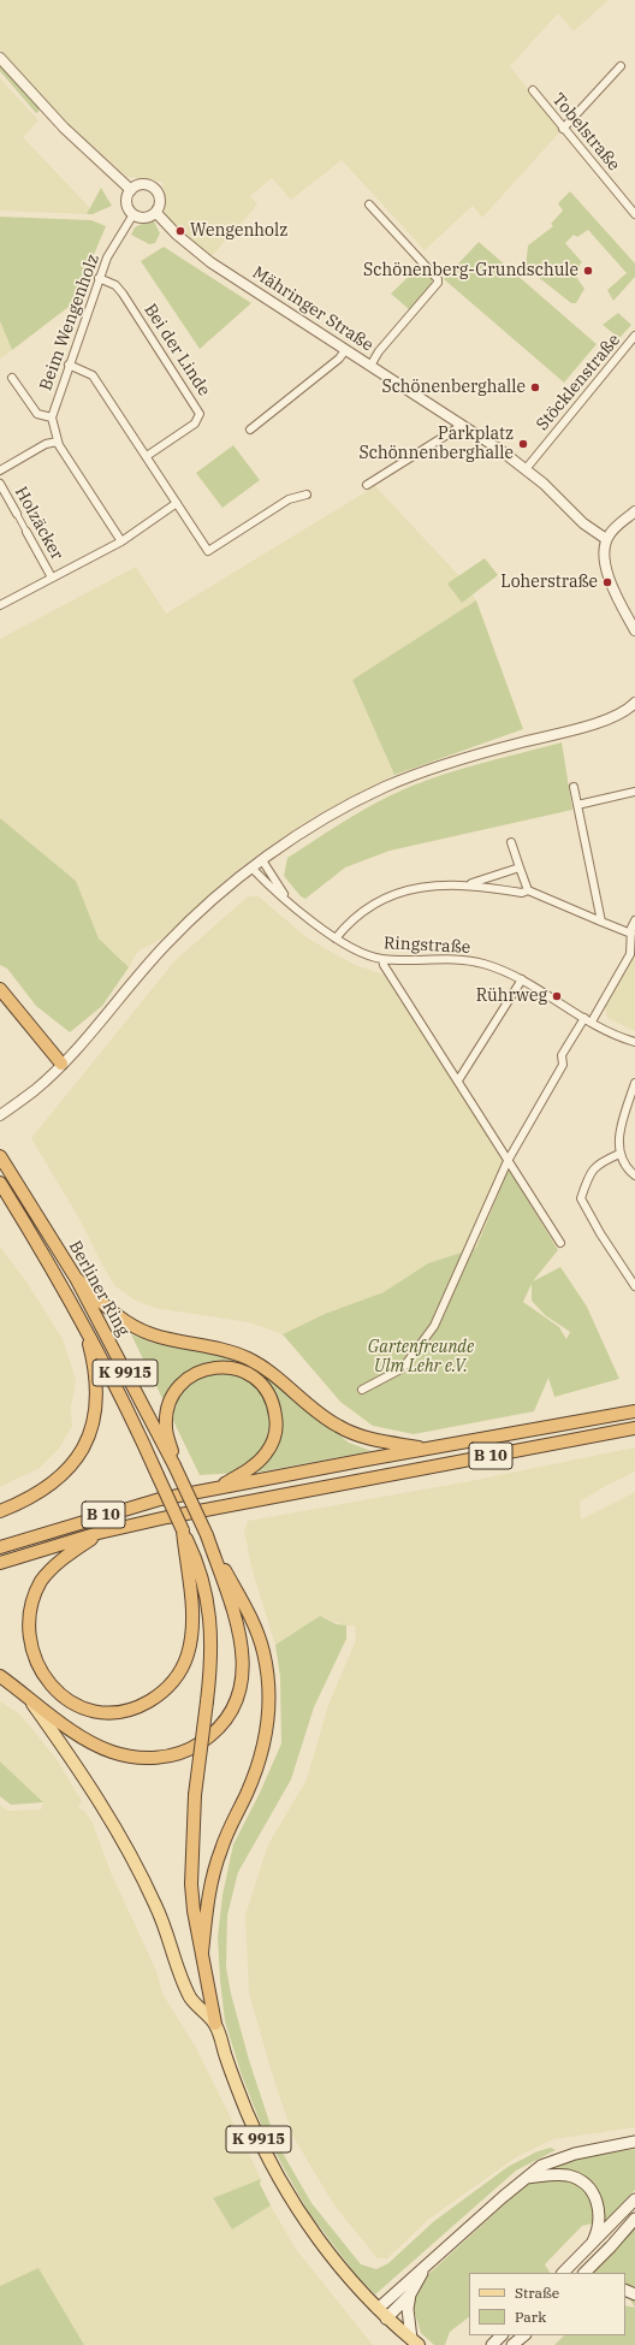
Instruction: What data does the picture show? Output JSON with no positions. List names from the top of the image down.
{
  "streets": {
    "highway": ["Berliner Ring", "K 9915", "B 10"],
    "street": [
      "Tobelstraße",
      "Mähringer Straße",
      "Beim Wengenholz",
      "Bei der Linde",
      "Stöcklenstraße",
      "Holzäcker",
      "Ringstraße"
    ]
  },
  "crossings": [
    ["Mähringer Straße", "Beim Wengenholz"],
    ["Mähringer Straße", "Stöcklenstraße"],
    ["Beim Wengenholz", "Bei der Linde"],
    ["Beim Wengenholz", "Holzäcker"],
    ["Berliner Ring", "K 9915"]
  ],
  "parks": ["Gartenfreunde Ulm Lehr e.V."],
  "places": [
    "Wengenholz",
    "Schönenberg-Grundschule",
    "Schönenberghalle",
    "Parkplatz Schönnenberghalle",
    "Loherstraße",
    "Rührweg"
  ],
  "legend": ["Straße", "Park"]
}
